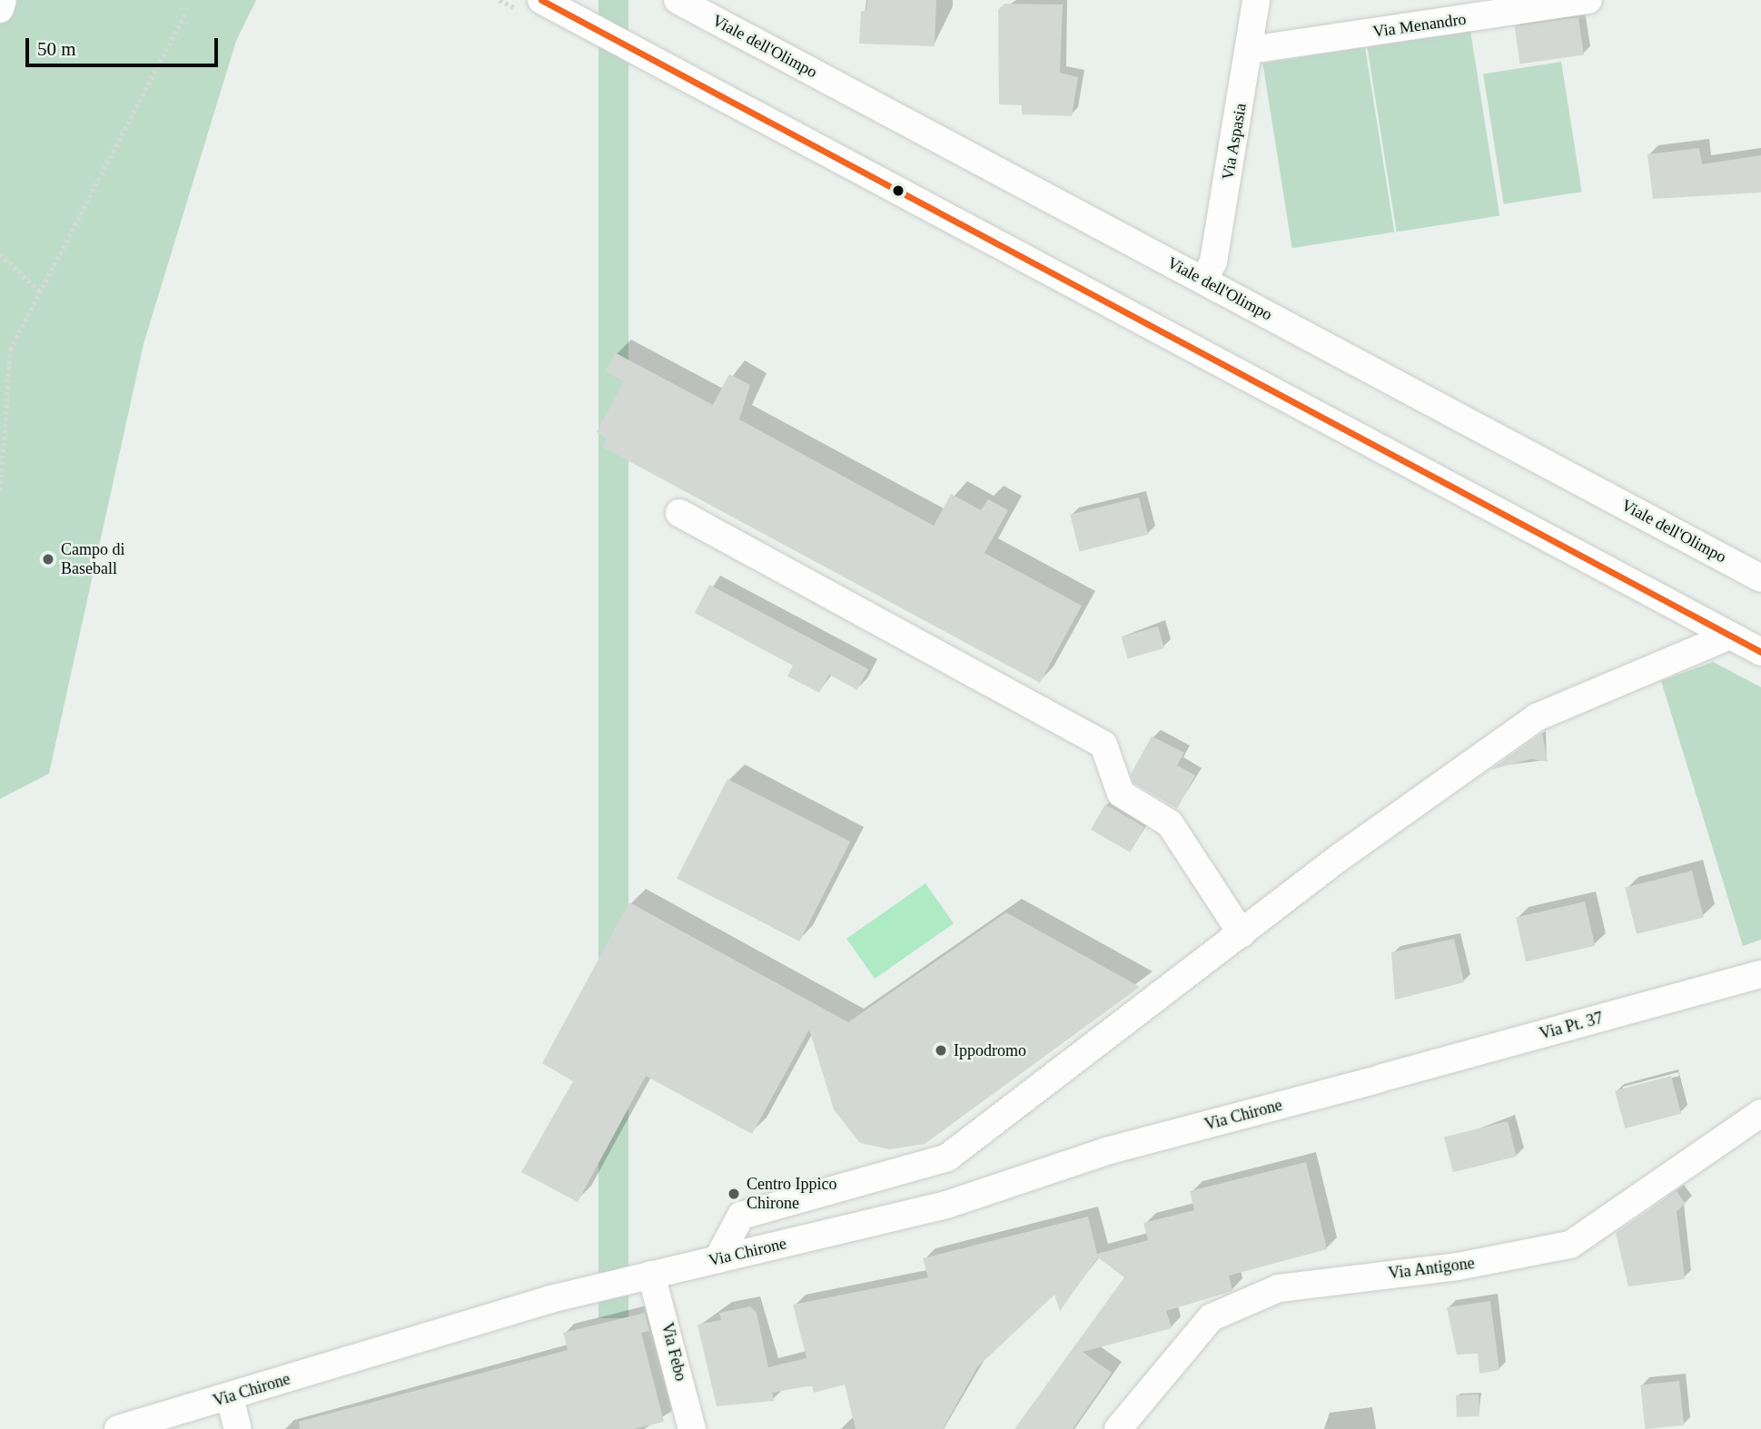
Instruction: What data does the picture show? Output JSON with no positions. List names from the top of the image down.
{
  "streets": {
    "street": [
      "Via Menandro",
      "Viale dell'Olimpo",
      "Via Aspasia",
      "Via Pt. 37",
      "Via Chirone",
      "Via Antigone",
      "Via Febo"
    ]
  },
  "crossings": [
    ["Via Menandro", "Via Aspasia"],
    ["Viale dell'Olimpo", "Via Aspasia"],
    ["Via Pt. 37", "Via Chirone"],
    ["Via Chirone", "Via Febo"]
  ],
  "places": ["Campo di Baseball", "Ippodromo", "Centro Ippico Chirone"],
  "scale_bar": "50 m"
}
